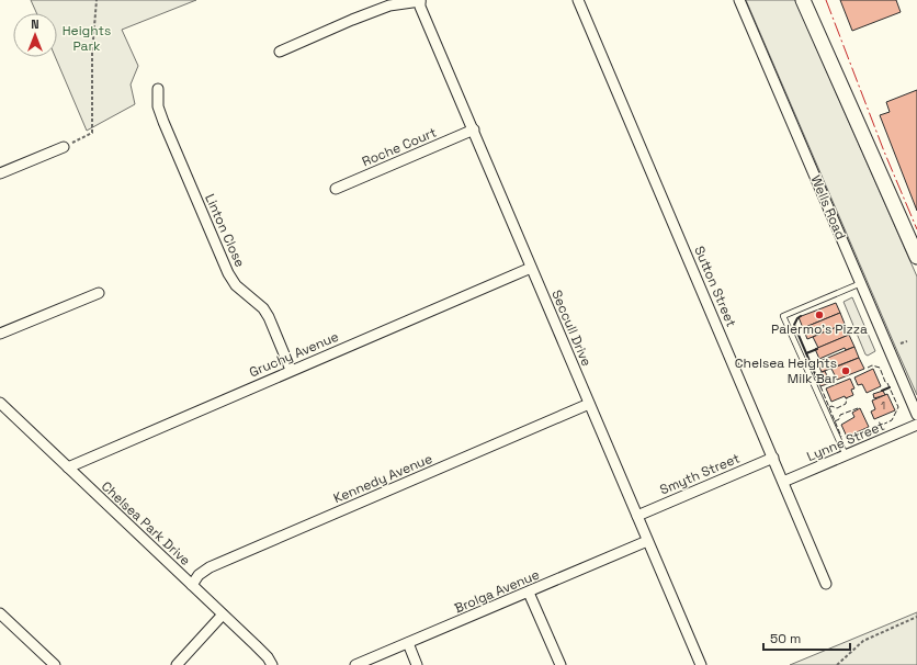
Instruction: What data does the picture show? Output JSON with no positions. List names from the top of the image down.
{
  "streets": {
    "street": [
      "Roche Court",
      "Wells Road",
      "Linton Close",
      "Sutton Street",
      "Seccull Drive",
      "Gruchy Avenue",
      "Lynne Street",
      "Smyth Street",
      "Kennedy Avenue",
      "Chelsea Park Drive",
      "Brolga Avenue"
    ]
  },
  "crossings": [
    ["Roche Court", "Seccull Drive"],
    ["Linton Close", "Gruchy Avenue"],
    ["Sutton Street", "Lynne Street"],
    ["Sutton Street", "Smyth Street"],
    ["Seccull Drive", "Gruchy Avenue"],
    ["Seccull Drive", "Smyth Street"],
    ["Seccull Drive", "Kennedy Avenue"],
    ["Seccull Drive", "Brolga Avenue"],
    ["Gruchy Avenue", "Chelsea Park Drive"],
    ["Kennedy Avenue", "Chelsea Park Drive"]
  ],
  "parks": ["Heights Park"],
  "places": ["Palermo's Pizza", "Chelsea Heights Milk Bar"],
  "house_numbers": ["1"],
  "scale_bar": "50 m",
  "north": "top"
}
